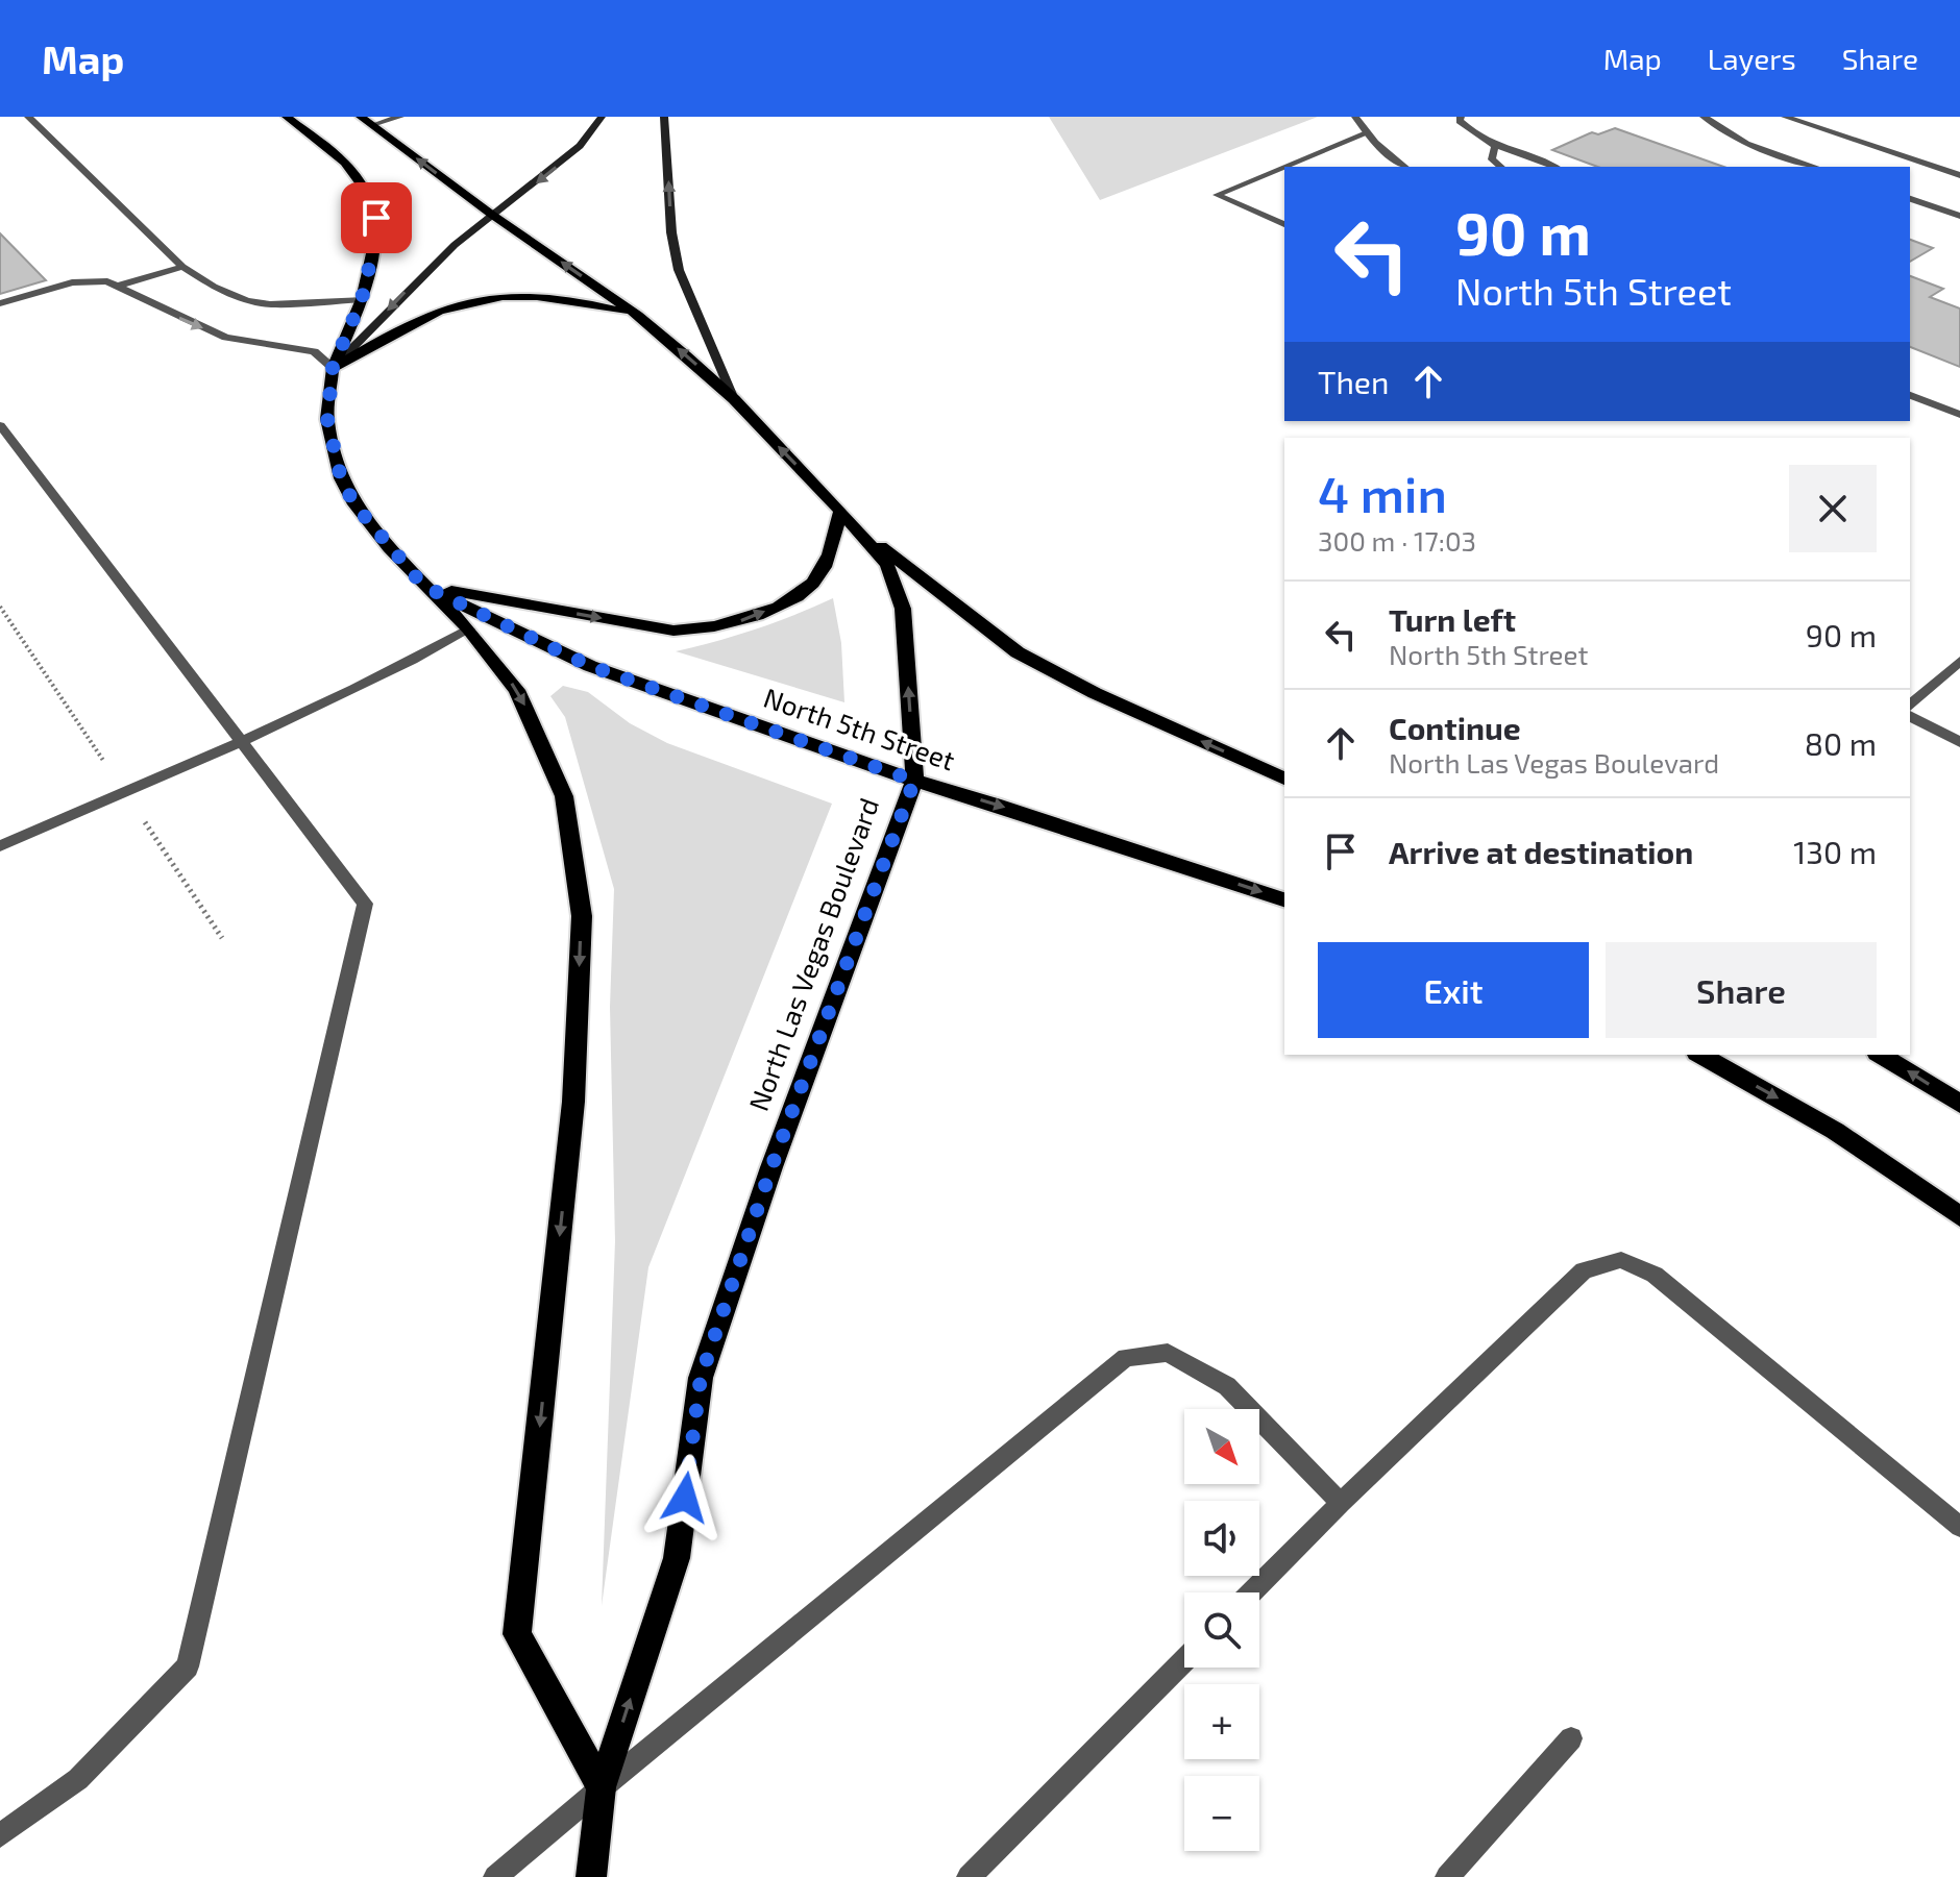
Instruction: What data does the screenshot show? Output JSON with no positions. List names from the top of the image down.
{
  "streets": {
    "main road": ["North 5th Street", "North Las Vegas Boulevard"]
  },
  "crossings": [
    ["North 5th Street", "North Las Vegas Boulevard"]
  ],
  "north": "bottom right",
  "page": {
    "header": "Map",
    "nav": ["Map", "Layers", "Share"],
    "turn": ["90 m", "North 5th Street"],
    "then": "Then",
    "heading": ["4 min", "300 m · 17:03"],
    "list": [
      {
        "name": "Turn left",
        "note": "North 5th Street",
        "value": "90 m"
      },
      {
        "name": "Continue",
        "note": "North Las Vegas Boulevard",
        "value": "80 m"
      },
      {
        "name": "Arrive at destination",
        "value": "130 m"
      }
    ],
    "buttons": ["Exit", "Share"],
    "map_buttons": ["+", "−"]
  }
}
